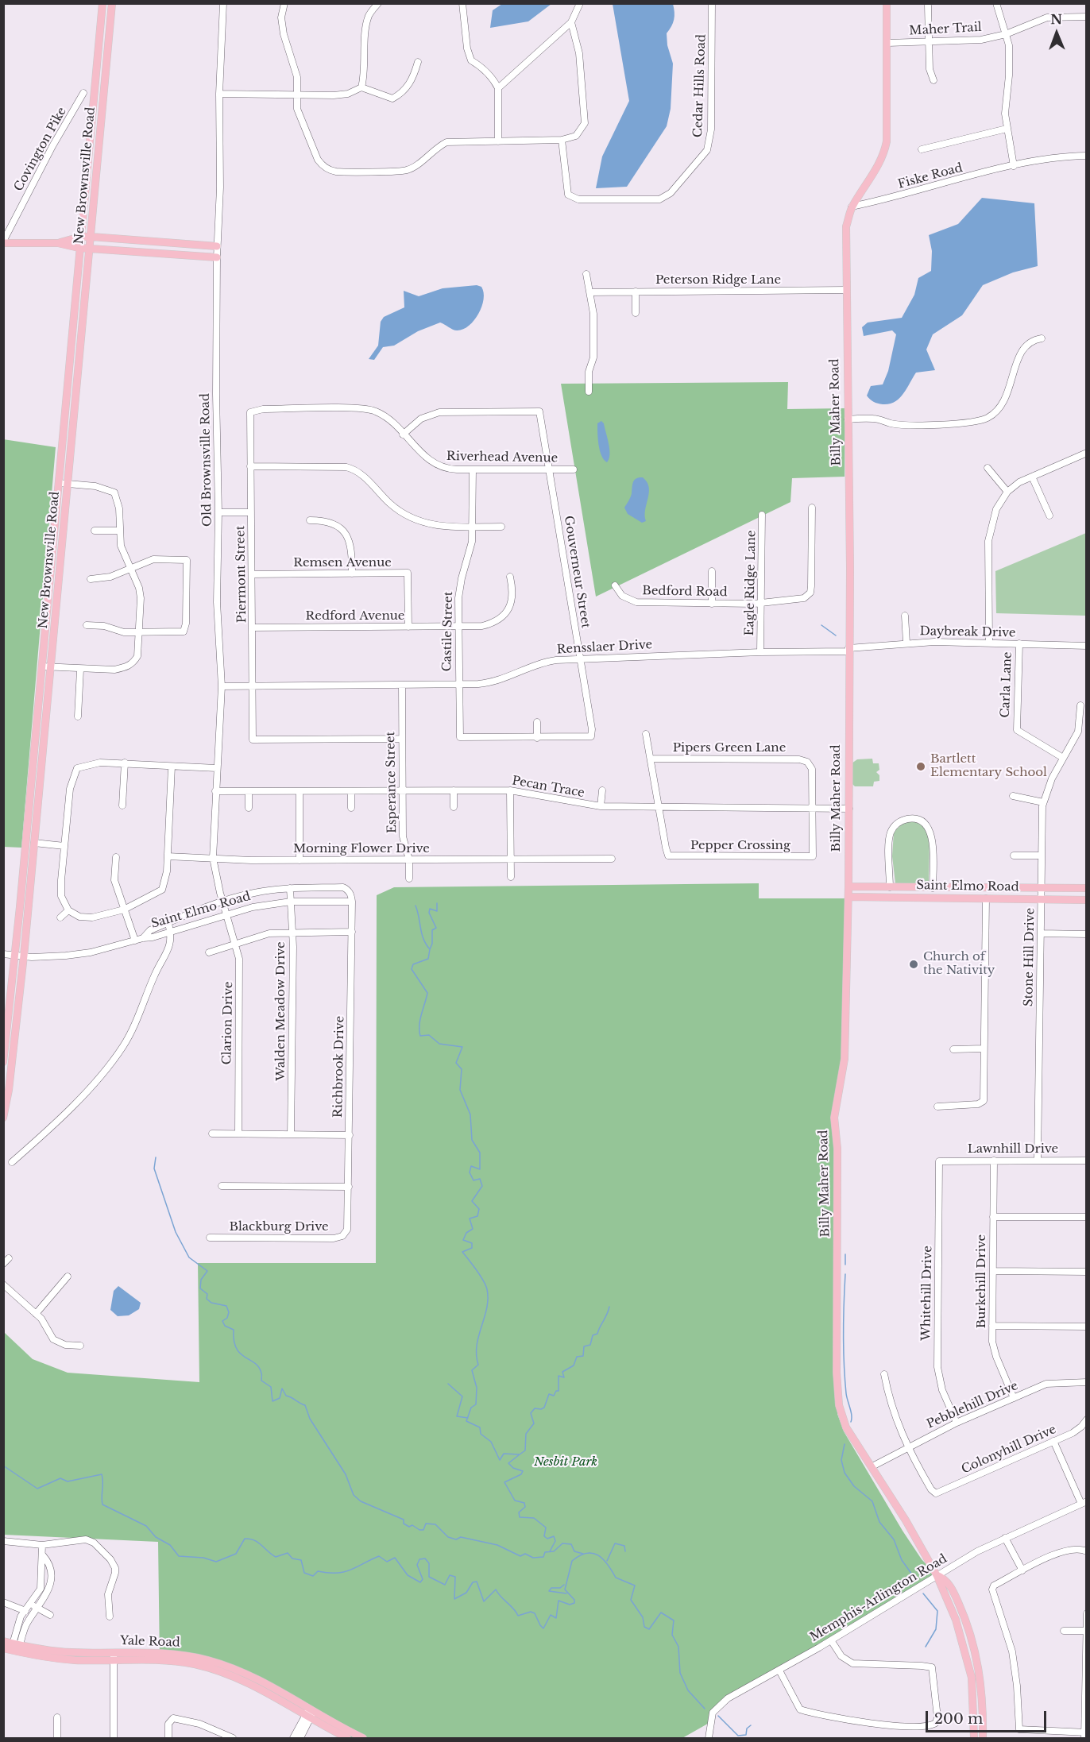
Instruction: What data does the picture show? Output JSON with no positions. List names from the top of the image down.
{
  "streets": {
    "main road": [
      "New Brownsville Road",
      "Billy Maher Road",
      "Saint Elmo Road",
      "Yale Road"
    ],
    "street": [
      "Maher Trail",
      "Cedar Hills Road",
      "Covington Pike",
      "Fiske Road",
      "Peterson Ridge Lane",
      "Riverhead Avenue",
      "Old Brownsville Road",
      "Remsen Avenue",
      "Gouverneur Street",
      "Piermont Street",
      "Eagle Ridge Lane",
      "Bedford Road",
      "Redford Avenue",
      "Castile Street",
      "Daybreak Drive",
      "Rensslaer Drive",
      "Carla Lane",
      "Pipers Green Lane",
      "Esperance Street",
      "Pecan Trace",
      "Pepper Crossing",
      "Morning Flower Drive",
      "Stone Hill Drive",
      "Walden Meadow Drive",
      "Clarion Drive",
      "Richbrook Drive",
      "Lawnhill Drive",
      "Blackburg Drive",
      "Burkehill Drive",
      "Whitehill Drive",
      "Pebblehill Drive",
      "Colonyhill Drive",
      "Memphis-Arlington Road"
    ]
  },
  "crossings": [
    ["Maher Trail", "Billy Maher Road"],
    ["New Brownsville Road", "Saint Elmo Road"],
    ["Fiske Road", "Billy Maher Road"],
    ["Peterson Ridge Lane", "Billy Maher Road"],
    ["Billy Maher Road", "Daybreak Drive"],
    ["Billy Maher Road", "Rensslaer Drive"],
    ["Billy Maher Road", "Pecan Trace"],
    ["Billy Maher Road", "Saint Elmo Road"],
    ["Billy Maher Road", "Pebblehill Drive"],
    ["Billy Maher Road", "Memphis-Arlington Road"],
    ["Riverhead Avenue", "Gouverneur Street"],
    ["Riverhead Avenue", "Piermont Street"],
    ["Riverhead Avenue", "Castile Street"],
    ["Old Brownsville Road", "Rensslaer Drive"],
    ["Old Brownsville Road", "Pecan Trace"],
    ["Old Brownsville Road", "Morning Flower Drive"],
    ["Old Brownsville Road", "Saint Elmo Road"],
    ["Old Brownsville Road", "Clarion Drive"],
    ["Remsen Avenue", "Piermont Street"],
    ["Remsen Avenue", "Redford Avenue"],
    ["Gouverneur Street", "Castile Street"],
    ["Gouverneur Street", "Rensslaer Drive"],
    ["Piermont Street", "Redford Avenue"],
    ["Piermont Street", "Rensslaer Drive"],
    ["Piermont Street", "Esperance Street"],
    ["Eagle Ridge Lane", "Bedford Road"],
    ["Eagle Ridge Lane", "Rensslaer Drive"],
    ["Redford Avenue", "Castile Street"],
    ["Castile Street", "Rensslaer Drive"],
    ["Daybreak Drive", "Rensslaer Drive"],
    ["Daybreak Drive", "Carla Lane"],
    ["Rensslaer Drive", "Esperance Street"],
    ["Carla Lane", "Stone Hill Drive"],
    ["Pipers Green Lane", "Pecan Trace"],
    ["Pipers Green Lane", "Pepper Crossing"],
    ["Esperance Street", "Pecan Trace"],
    ["Esperance Street", "Morning Flower Drive"],
    ["Pecan Trace", "Pepper Crossing"],
    ["Saint Elmo Road", "Stone Hill Drive"],
    ["Saint Elmo Road", "Walden Meadow Drive"],
    ["Saint Elmo Road", "Clarion Drive"],
    ["Saint Elmo Road", "Richbrook Drive"],
    ["Stone Hill Drive", "Lawnhill Drive"],
    ["Richbrook Drive", "Blackburg Drive"],
    ["Lawnhill Drive", "Burkehill Drive"],
    ["Lawnhill Drive", "Whitehill Drive"],
    ["Burkehill Drive", "Pebblehill Drive"],
    ["Whitehill Drive", "Pebblehill Drive"],
    ["Pebblehill Drive", "Colonyhill Drive"]
  ],
  "parks": ["Nesbit Park"],
  "places": ["Bartlett Elementary School", "Church of the Nativity"],
  "scale_bar": "200 m",
  "north": "top"
}
